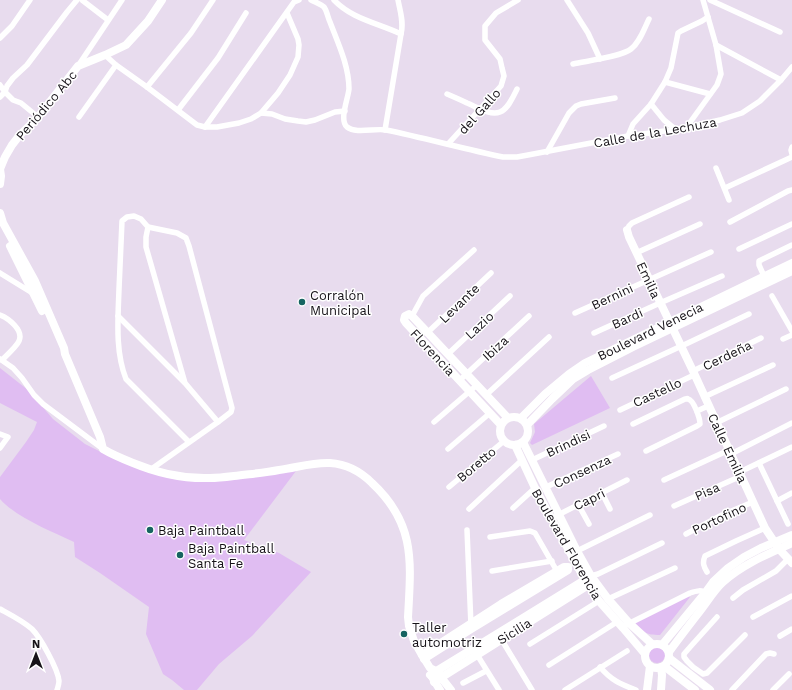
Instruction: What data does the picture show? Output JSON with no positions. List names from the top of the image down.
{
  "streets": {
    "street": [
      "Periódico Abc",
      "del Gallo",
      "Calle de la Lechuza",
      "Emilia",
      "Bernini",
      "Levante",
      "Bardi",
      "Lazio",
      "Boulevard Venecia",
      "Ibiza",
      "Florencia",
      "Cerdeña",
      "Castello",
      "Brindisi",
      "Calle Emilia",
      "Boretto",
      "Consenza",
      "Pisa",
      "Capri",
      "Portofino",
      "Boulevard Florencia",
      "Sicilia"
    ]
  },
  "crossings": [
    ["del Gallo", "Calle de la Lechuza"],
    ["Emilia", "Bernini"],
    ["Emilia", "Bardi"],
    ["Emilia", "Boulevard Venecia"],
    ["Emilia", "Calle Emilia"],
    ["Levante", "Florencia"],
    ["Lazio", "Florencia"],
    ["Boulevard Venecia", "Florencia"],
    ["Boulevard Venecia", "Calle Emilia"],
    ["Boulevard Venecia", "Boretto"],
    ["Boulevard Venecia", "Boulevard Florencia"],
    ["Ibiza", "Florencia"],
    ["Florencia", "Boretto"],
    ["Florencia", "Boulevard Florencia"],
    ["Cerdeña", "Castello"],
    ["Cerdeña", "Calle Emilia"],
    ["Castello", "Calle Emilia"],
    ["Brindisi", "Boulevard Florencia"],
    ["Calle Emilia", "Pisa"],
    ["Calle Emilia", "Portofino"],
    ["Boretto", "Boulevard Florencia"],
    ["Consenza", "Boulevard Florencia"],
    ["Capri", "Boulevard Florencia"],
    ["Boulevard Florencia", "Sicilia"]
  ],
  "places": [
    "Corralón Municipal",
    "Baja Paintball",
    "Baja Paintball Santa Fe",
    "Taller automotriz"
  ],
  "north": "top"
}
